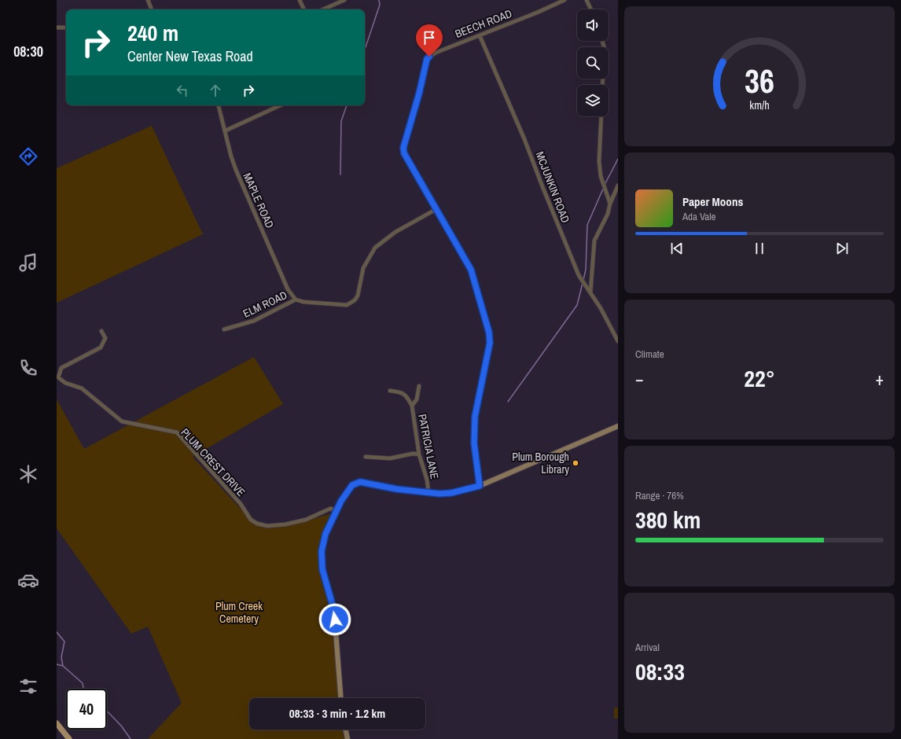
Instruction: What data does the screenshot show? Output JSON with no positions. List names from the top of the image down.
{
  "streets": {
    "street": [
      "BEECH ROAD",
      "MCJUNKIN ROAD",
      "MAPLE ROAD",
      "ELM ROAD",
      "PATRICIA LANE",
      "PLUM CREST DRIVE"
    ]
  },
  "crossings": [
    ["BEECH ROAD", "MCJUNKIN ROAD"],
    ["MAPLE ROAD", "ELM ROAD"]
  ],
  "parks": ["Plum Creek Cemetery"],
  "places": ["Plum Borough Library"],
  "page": {
    "tabs": "08:30",
    "turn": ["240 m", "Center New Texas Road"],
    "song": ["Paper Moons", "Ada Vale"],
    "tile": [
      "Climate",
      ["Range · 76%", "380 km"],
      ["Arrival", "08:33"]
    ],
    "heat": ["−", "22°", "+"],
    "limit": "40",
    "trip": "08:33 · 3 min · 1.2 km",
    "gauge": ["36", "km/h"]
  }
}
